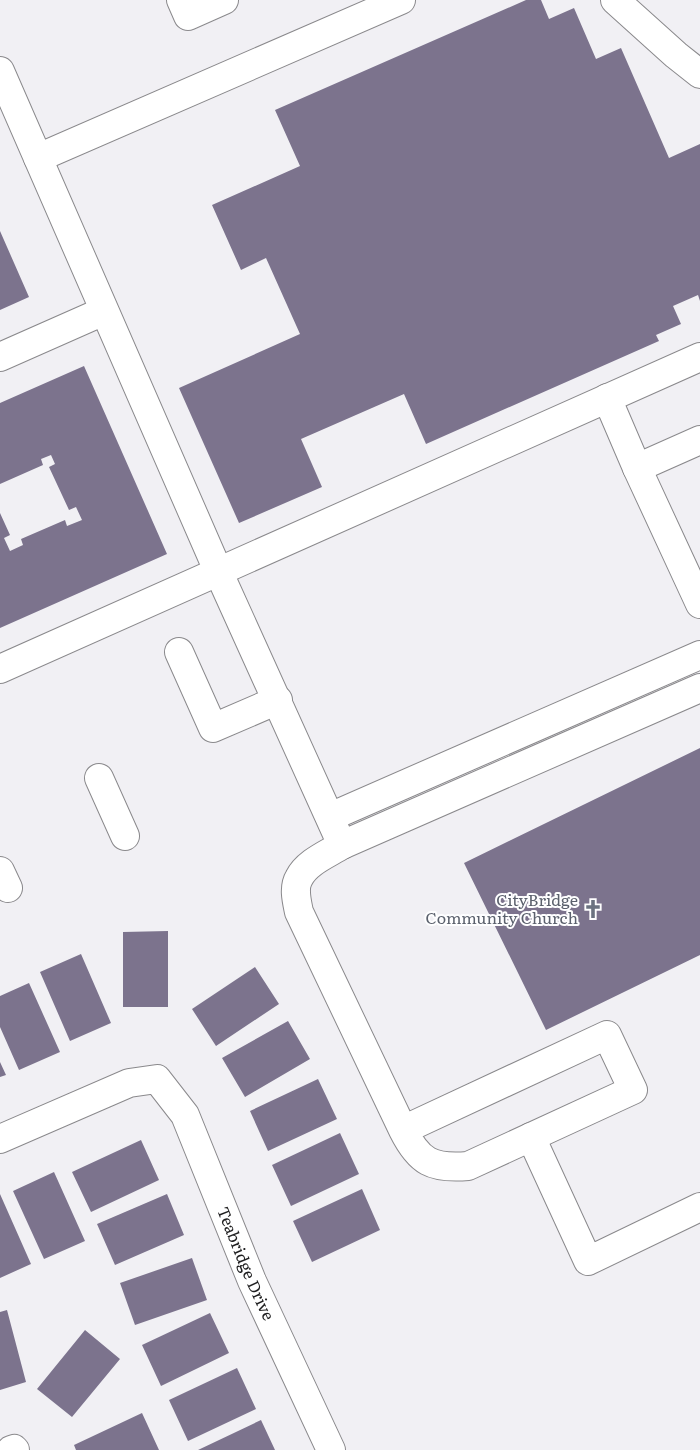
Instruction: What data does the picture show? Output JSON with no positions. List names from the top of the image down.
{
  "streets": {
    "street": ["Teabridge Drive"]
  },
  "places": {
    "church": ["CityBridge Community Church"]
  }
}
